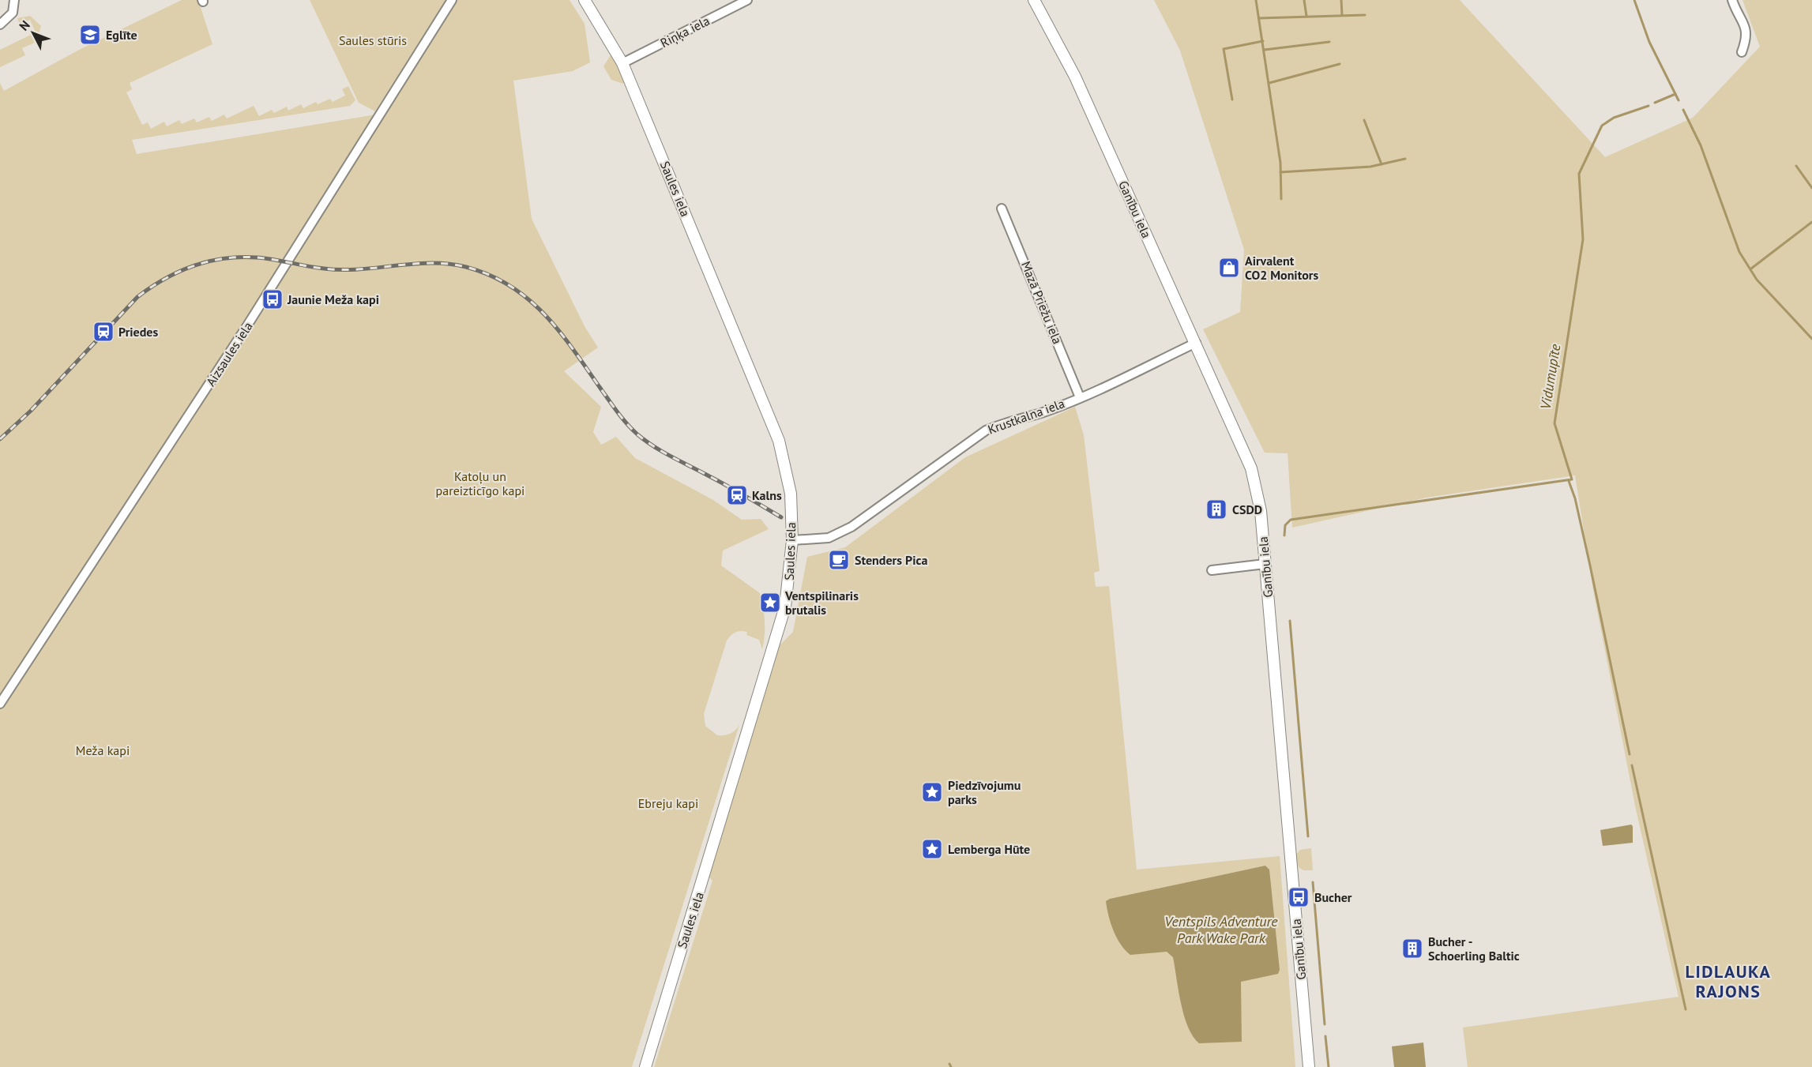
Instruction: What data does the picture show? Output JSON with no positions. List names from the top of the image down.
{
  "streets": {
    "street": [
      "Riņķa iela",
      "Saules iela",
      "Ganību iela",
      "Mazā Priežu iela",
      "Aizsaules iela",
      "Krustkalna iela"
    ]
  },
  "crossings": [
    ["Riņķa iela", "Saules iela"],
    ["Saules iela", "Krustkalna iela"],
    ["Ganību iela", "Krustkalna iela"],
    ["Mazā Priežu iela", "Krustkalna iela"]
  ],
  "districts": ["LIDLAUKA RAJONS"],
  "water": ["Vidumupīte", "Ventspils Adventure Park Wake Park"],
  "parks": [
    "Saules stūris",
    "Katoļu un pareizticīgo kapi",
    "Meža kapi",
    "Ebreju kapi"
  ],
  "places": {
    "school or university": ["Eglīte"],
    "shop": ["Airvalent CO2 Monitors"],
    "bus stop": ["Jaunie Meža kapi", "Bucher"],
    "station": ["Priedes", "Kalns"],
    "building": ["CSDD", "Bucher - Schoerling Baltic"],
    "cafe": ["Stenders Pica"],
    "place": ["Ventspilinaris brutalis", "Piedzīvojumu parks", "Lemberga Hūte"]
  },
  "north": "top left"
}
